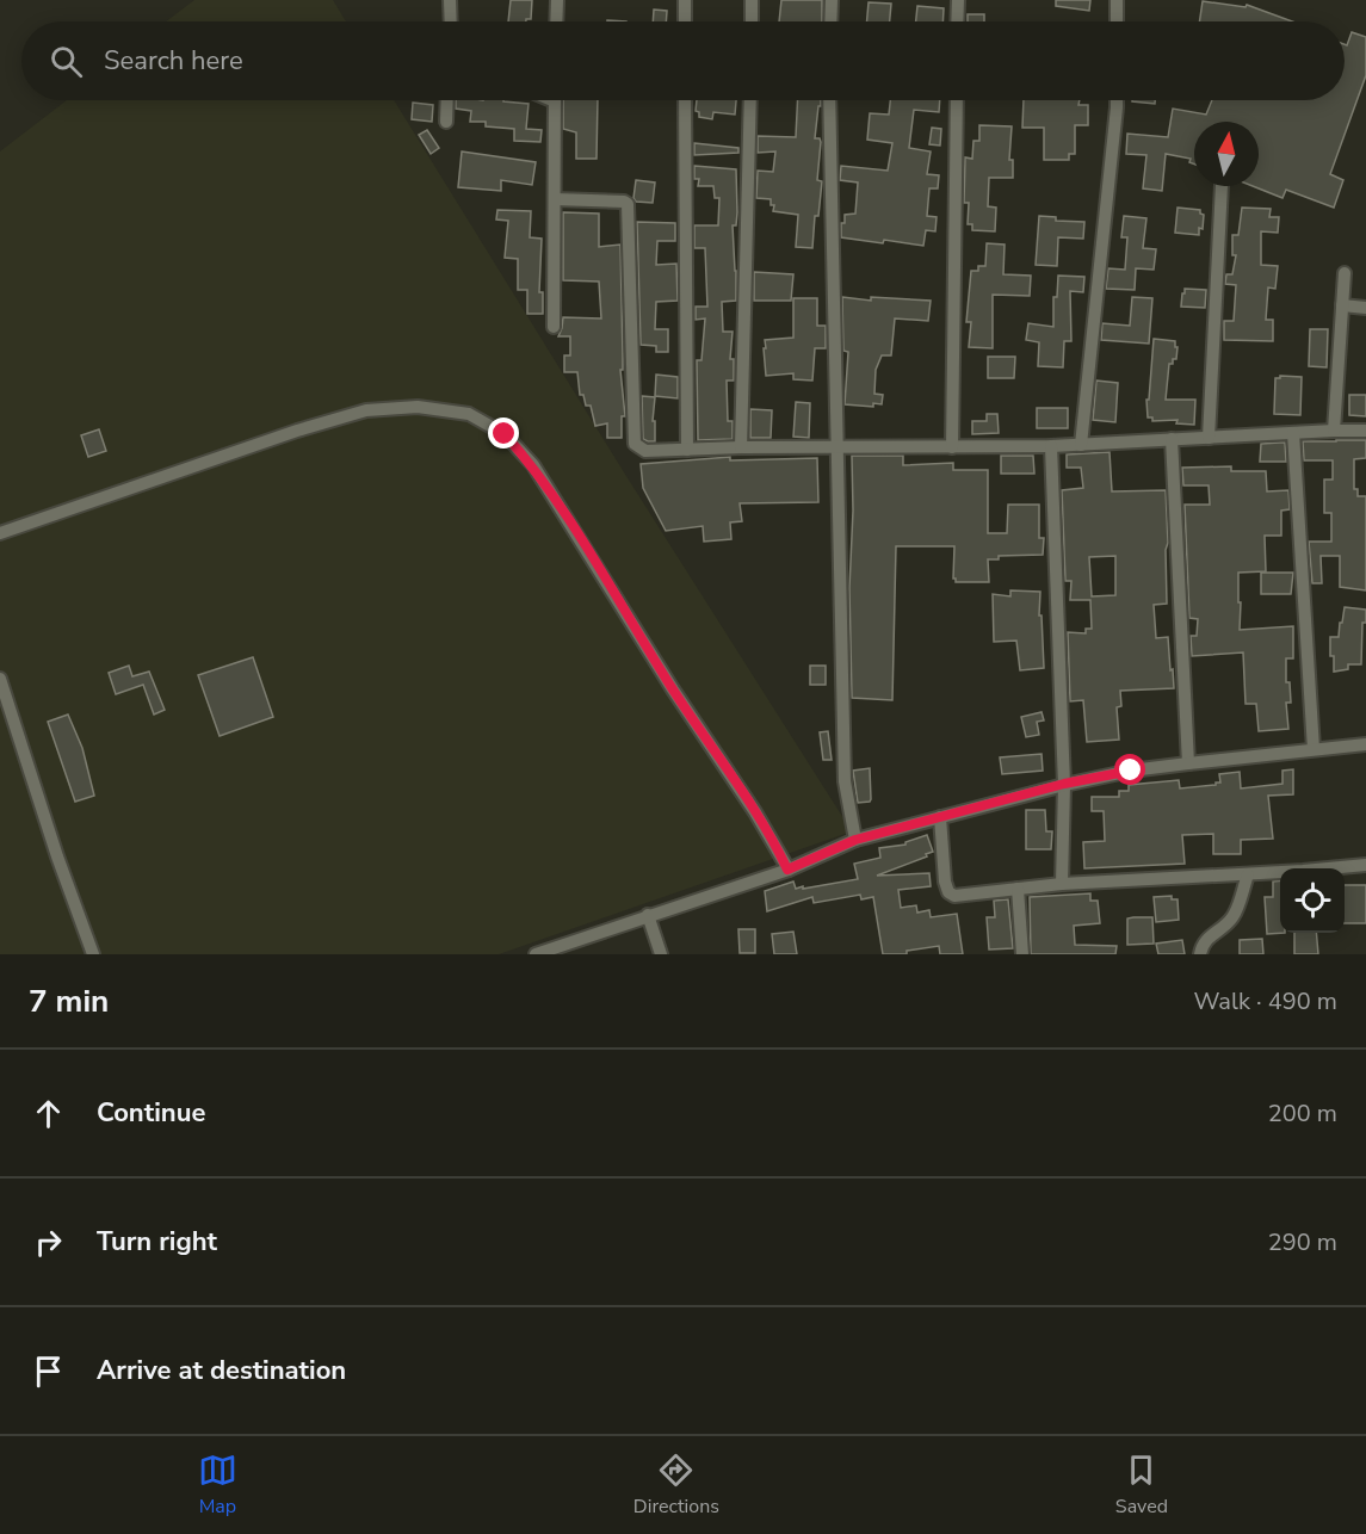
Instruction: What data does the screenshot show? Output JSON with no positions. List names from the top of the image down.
{
  "north": "top",
  "page": {
    "search": "Search here",
    "heading": ["7 min", "Walk · 490 m"],
    "list": [
      ["Continue", "200 m"],
      ["Turn right", "290 m"],
      "Arrive at destination"
    ],
    "nav": ["Map", "Directions", "Saved"]
  }
}
